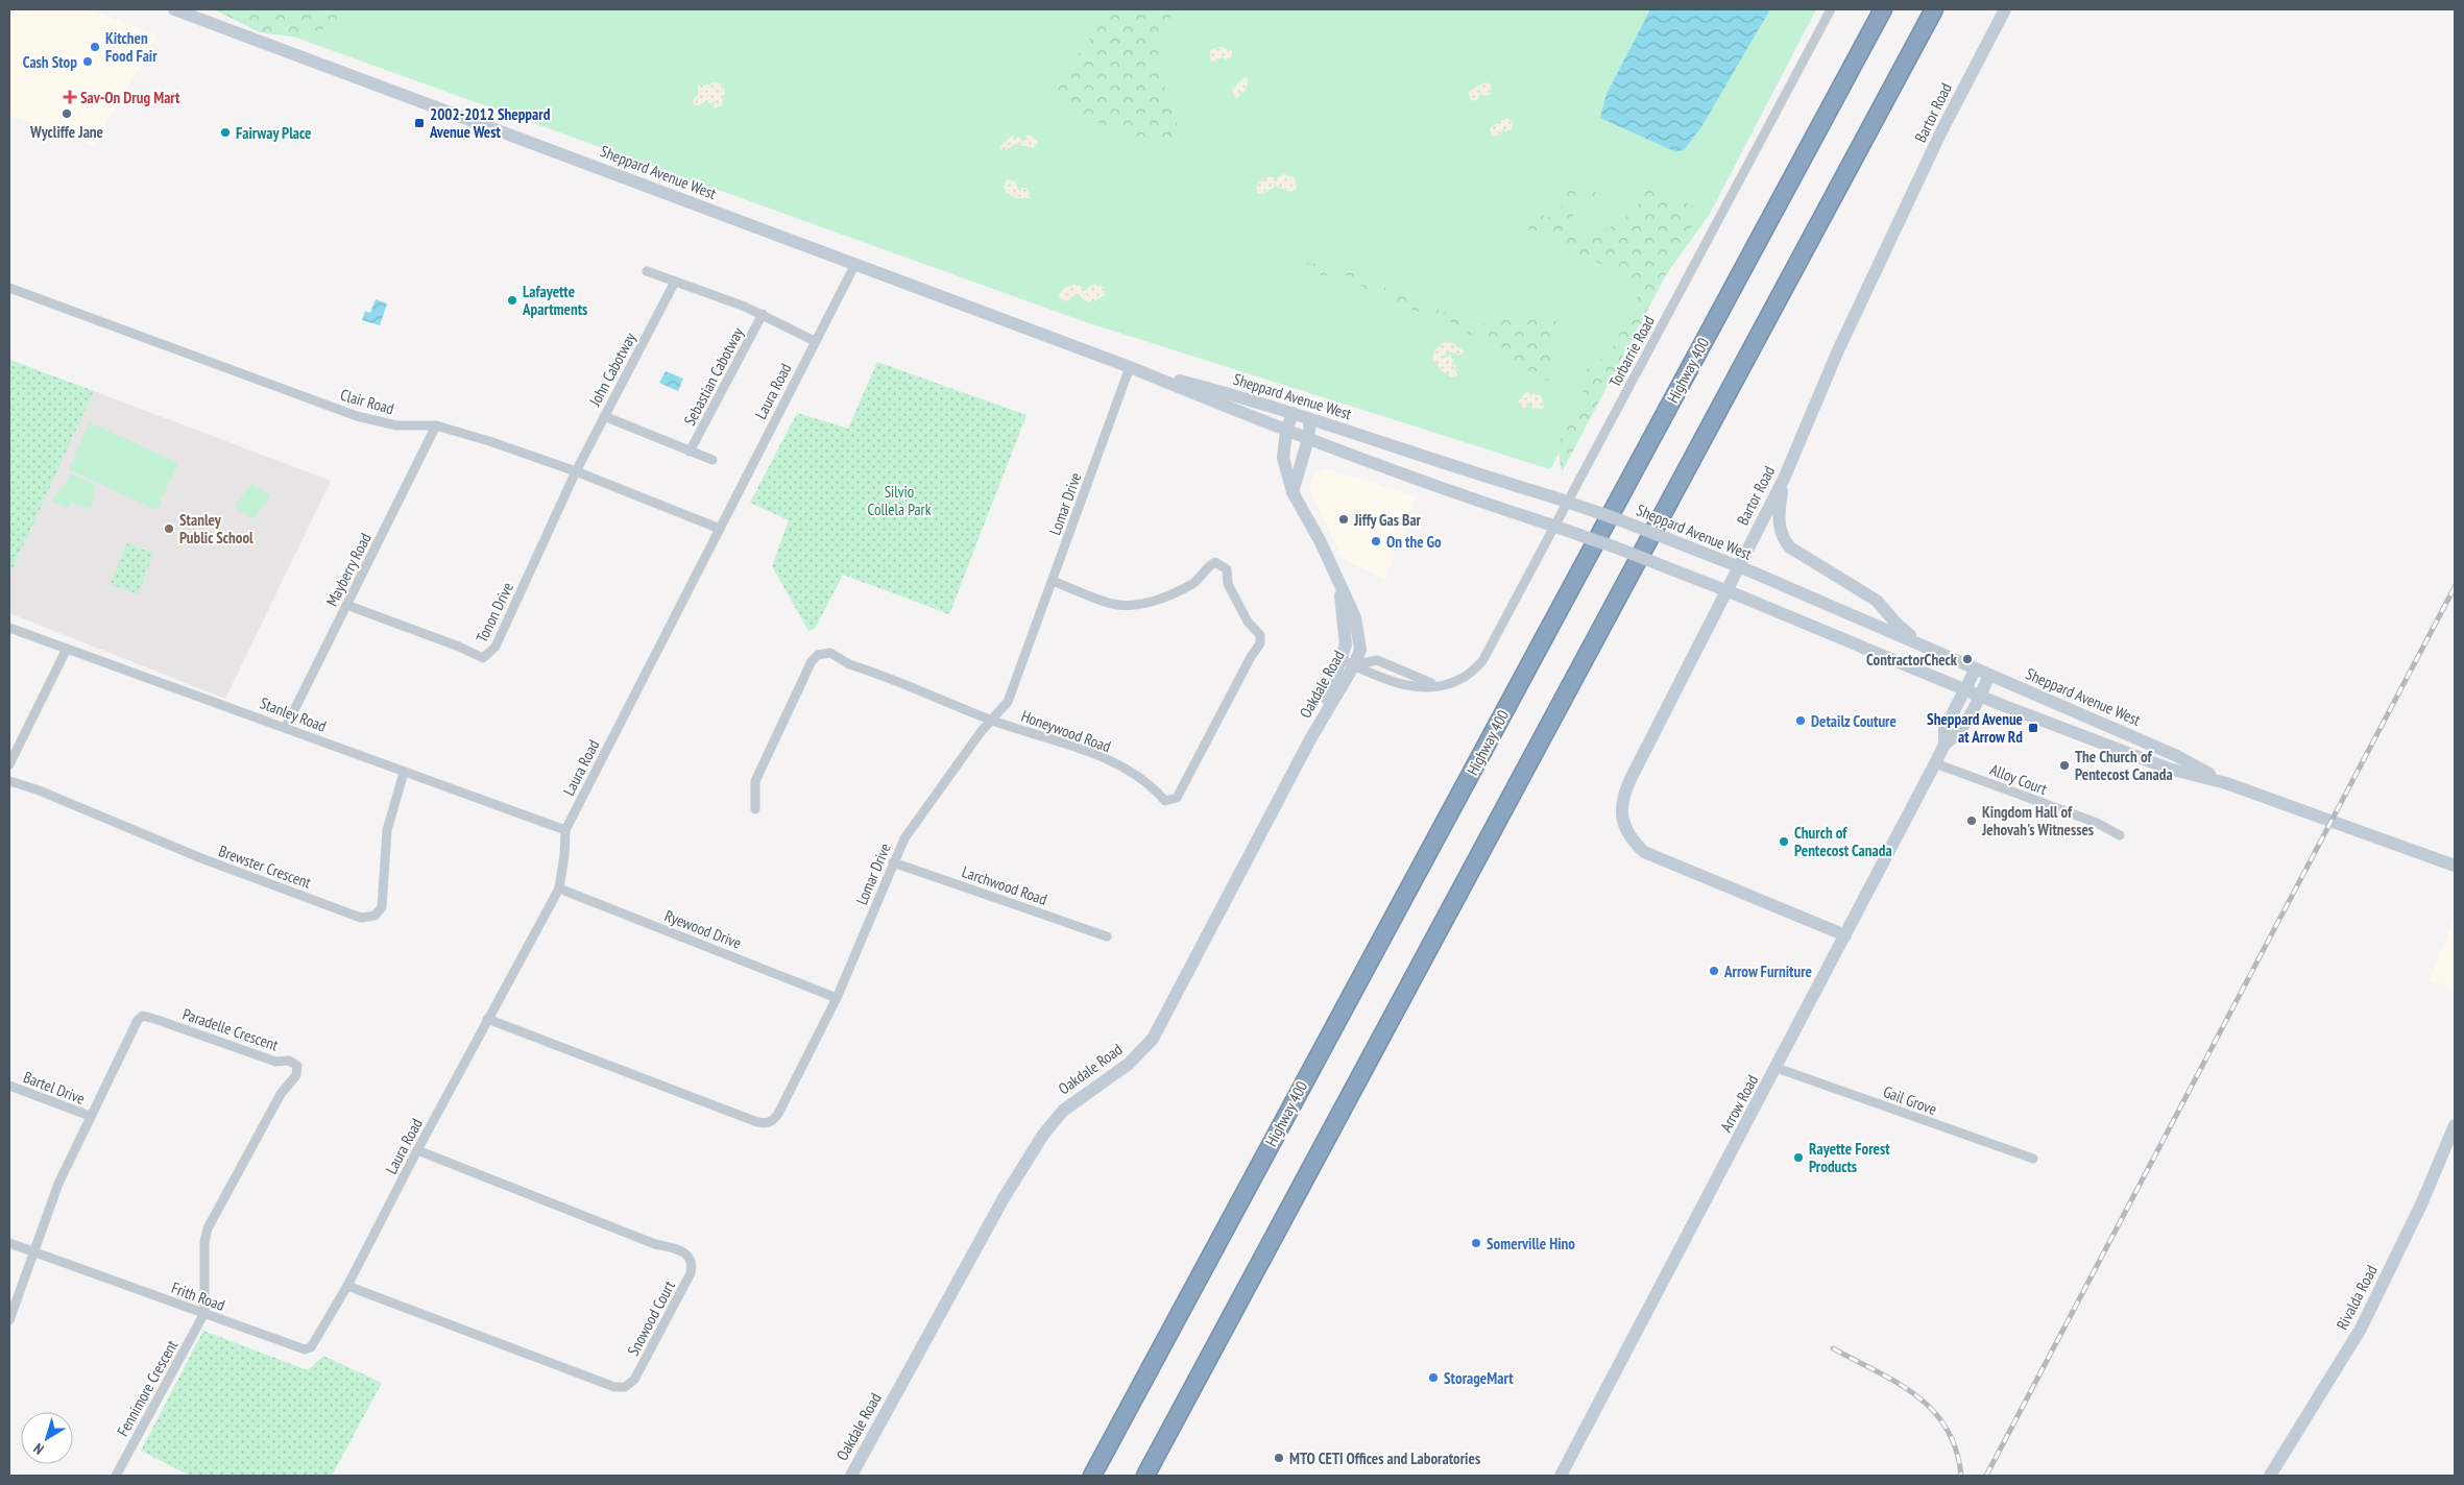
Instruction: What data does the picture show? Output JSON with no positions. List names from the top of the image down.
{
  "streets": {
    "highway": ["Highway 400"],
    "main road": [
      "Bartor Road",
      "Sheppard Avenue West",
      "Oakdale Road",
      "Arrow Road",
      "Rivalda Road"
    ],
    "street": [
      "Torbarrie Road",
      "John Cabotway",
      "Sebastian Cabotway",
      "Laura Road",
      "Clair Road",
      "Lomar Drive",
      "Mayberry Road",
      "Tonon Drive",
      "Stanley Road",
      "Honeywood Road",
      "Alloy Court",
      "Brewster Crescent",
      "Larchwood Road",
      "Ryewood Drive",
      "Paradelle Crescent",
      "Bartel Drive",
      "Gail Grove",
      "Frith Road",
      "Snowood Court",
      "Fennimore Crescent"
    ]
  },
  "crossings": [
    ["Bartor Road", "Arrow Road"],
    ["Sheppard Avenue West", "Laura Road"],
    ["Sheppard Avenue West", "Lomar Drive"],
    ["Sheppard Avenue West", "Oakdale Road"],
    ["Sheppard Avenue West", "Arrow Road"],
    ["Torbarrie Road", "Oakdale Road"],
    ["John Cabotway", "Clair Road"],
    ["John Cabotway", "Tonon Drive"],
    ["Laura Road", "Clair Road"],
    ["Laura Road", "Lomar Drive"],
    ["Laura Road", "Stanley Road"],
    ["Laura Road", "Ryewood Drive"],
    ["Laura Road", "Frith Road"],
    ["Laura Road", "Snowood Court"],
    ["Clair Road", "Mayberry Road"],
    ["Clair Road", "Tonon Drive"],
    ["Lomar Drive", "Honeywood Road"],
    ["Lomar Drive", "Larchwood Road"],
    ["Lomar Drive", "Ryewood Drive"],
    ["Mayberry Road", "Tonon Drive"],
    ["Mayberry Road", "Stanley Road"],
    ["Stanley Road", "Brewster Crescent"],
    ["Alloy Court", "Arrow Road"],
    ["Paradelle Crescent", "Bartel Drive"],
    ["Paradelle Crescent", "Frith Road"],
    ["Paradelle Crescent", "Fennimore Crescent"],
    ["Gail Grove", "Arrow Road"],
    ["Frith Road", "Snowood Court"],
    ["Frith Road", "Fennimore Crescent"]
  ],
  "parks": ["Silvio Collela Park"],
  "places": {
    "other": [
      "Kitchen Food Fair",
      "Cash Stop",
      "Wycliffe Jane",
      "Fairway Place",
      "Lafayette Apartments",
      "Jiffy Gas Bar",
      "Stanley Public School",
      "On the Go",
      "ContractorCheck",
      "Detailz Couture",
      "The Church of Pentecost Canada",
      "Kingdom Hall of Jehovah's Witnesses",
      "Church of Pentecost Canada",
      "Arrow Furniture",
      "Rayette Forest Products",
      "Somerville Hino",
      "StorageMart",
      "MTO CETI Offices and Laboratories"
    ],
    "health": ["Sav-On Drug Mart"],
    "transit": ["2002-2012 Sheppard Avenue West", "Sheppard Avenue at Arrow Rd"]
  },
  "north": "bottom left"
}
